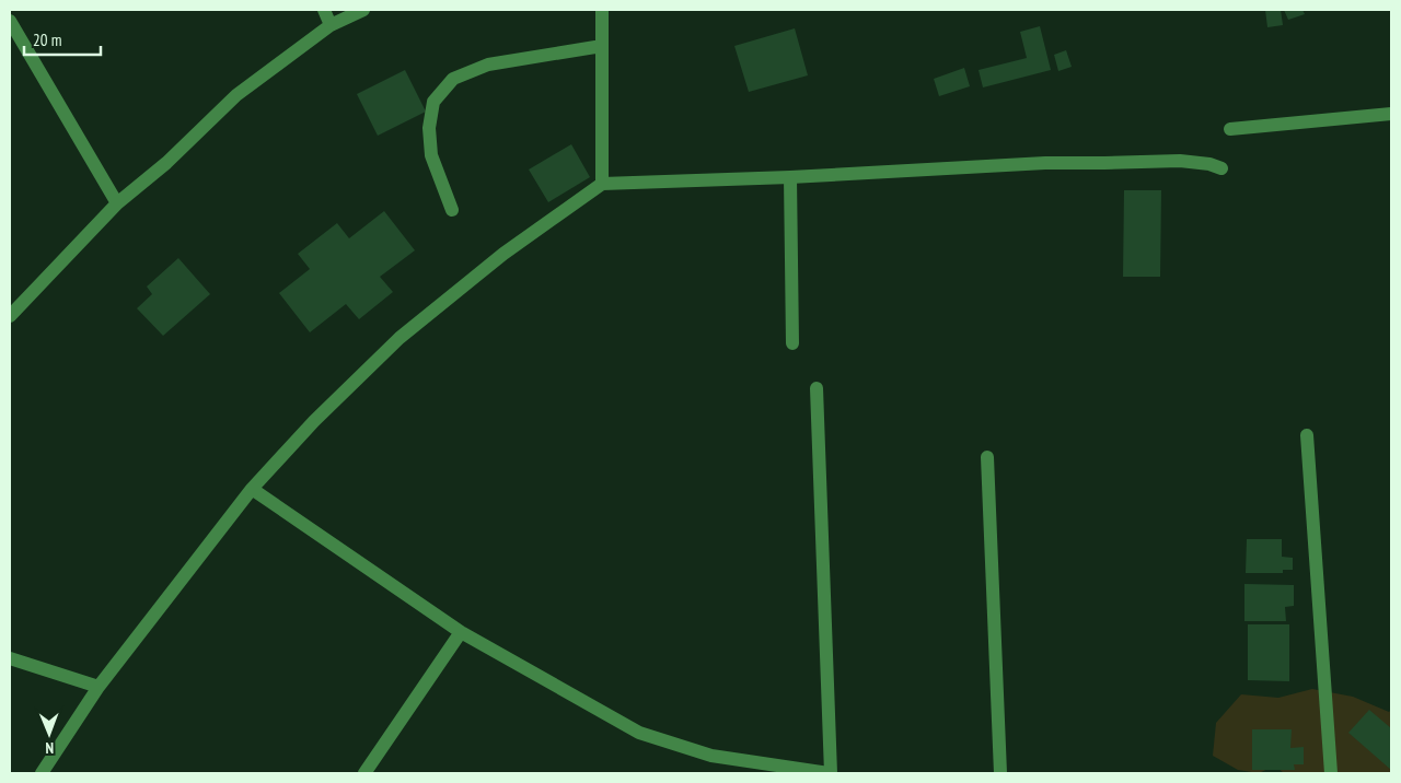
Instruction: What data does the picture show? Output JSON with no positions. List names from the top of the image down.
{
  "scale_bar": "20 m",
  "north": "bottom"
}
